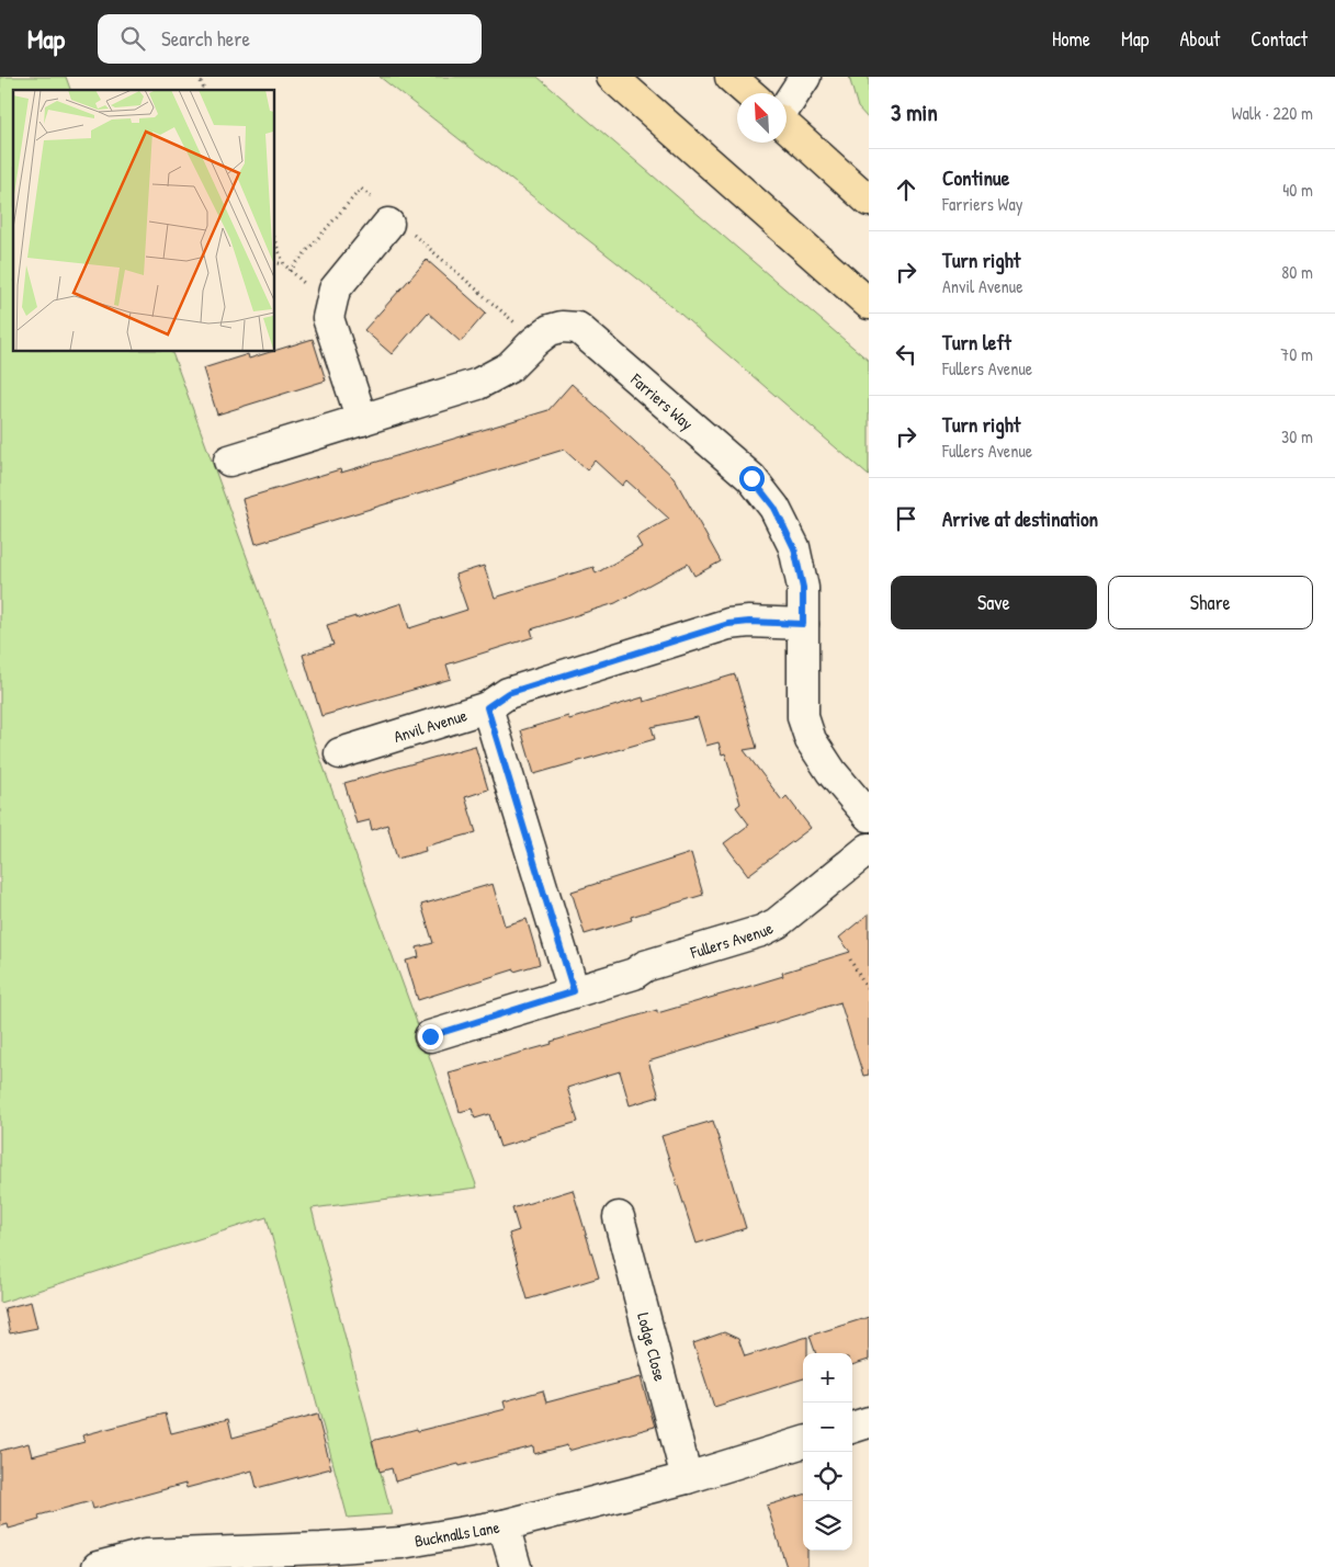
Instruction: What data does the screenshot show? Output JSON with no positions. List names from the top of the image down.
{
  "streets": {
    "street": [
      "Farriers Way",
      "Anvil Avenue",
      "Fullers Avenue",
      "Lodge Close",
      "Bucknalls Lane"
    ]
  },
  "crossings": [
    ["Farriers Way", "Anvil Avenue"],
    ["Lodge Close", "Bucknalls Lane"]
  ],
  "north": "top left",
  "page": {
    "header": "Map",
    "search": "Search here",
    "nav": [
      "Home",
      "Map",
      "About",
      "Contact"
    ],
    "heading": ["3 min", "Walk · 220 m"],
    "list": [
      ["Continue", "Farriers Way", "40 m"],
      ["Turn right", "Anvil Avenue", "80 m"],
      ["Turn left", "Fullers Avenue", "70 m"],
      ["Turn right", "Fullers Avenue", "30 m"],
      "Arrive at destination"
    ],
    "buttons": ["Save", "Share"],
    "map_buttons": ["+", "−"]
  }
}
